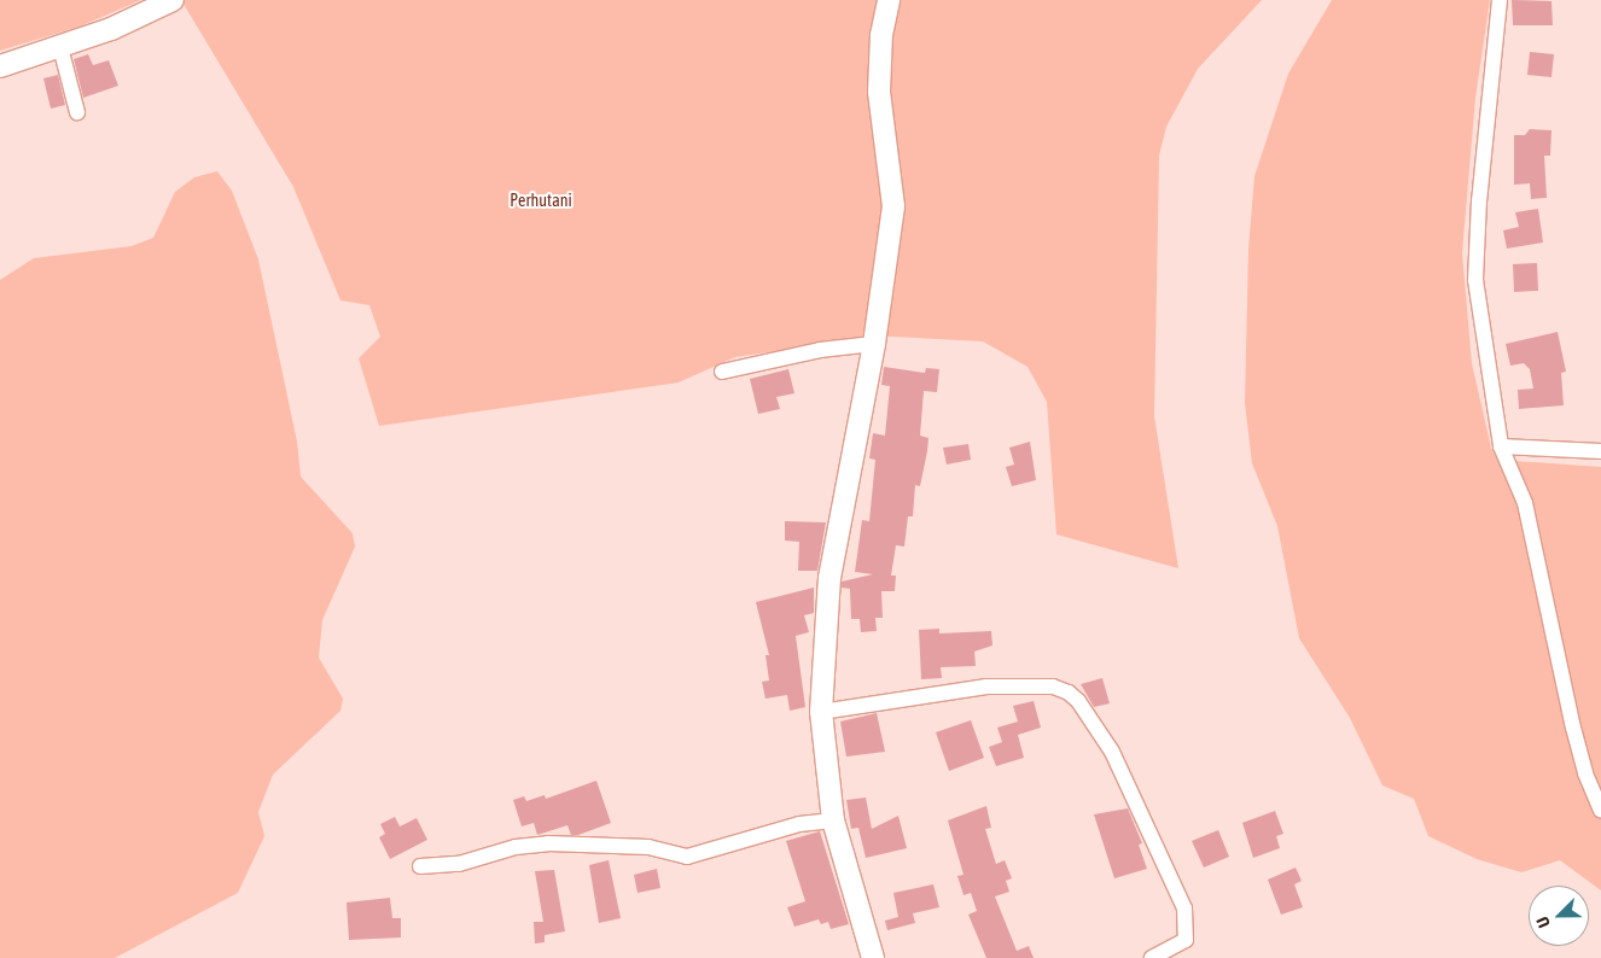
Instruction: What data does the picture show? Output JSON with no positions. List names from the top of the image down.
{
  "parks": ["Perhutani"],
  "north": "bottom left"
}
